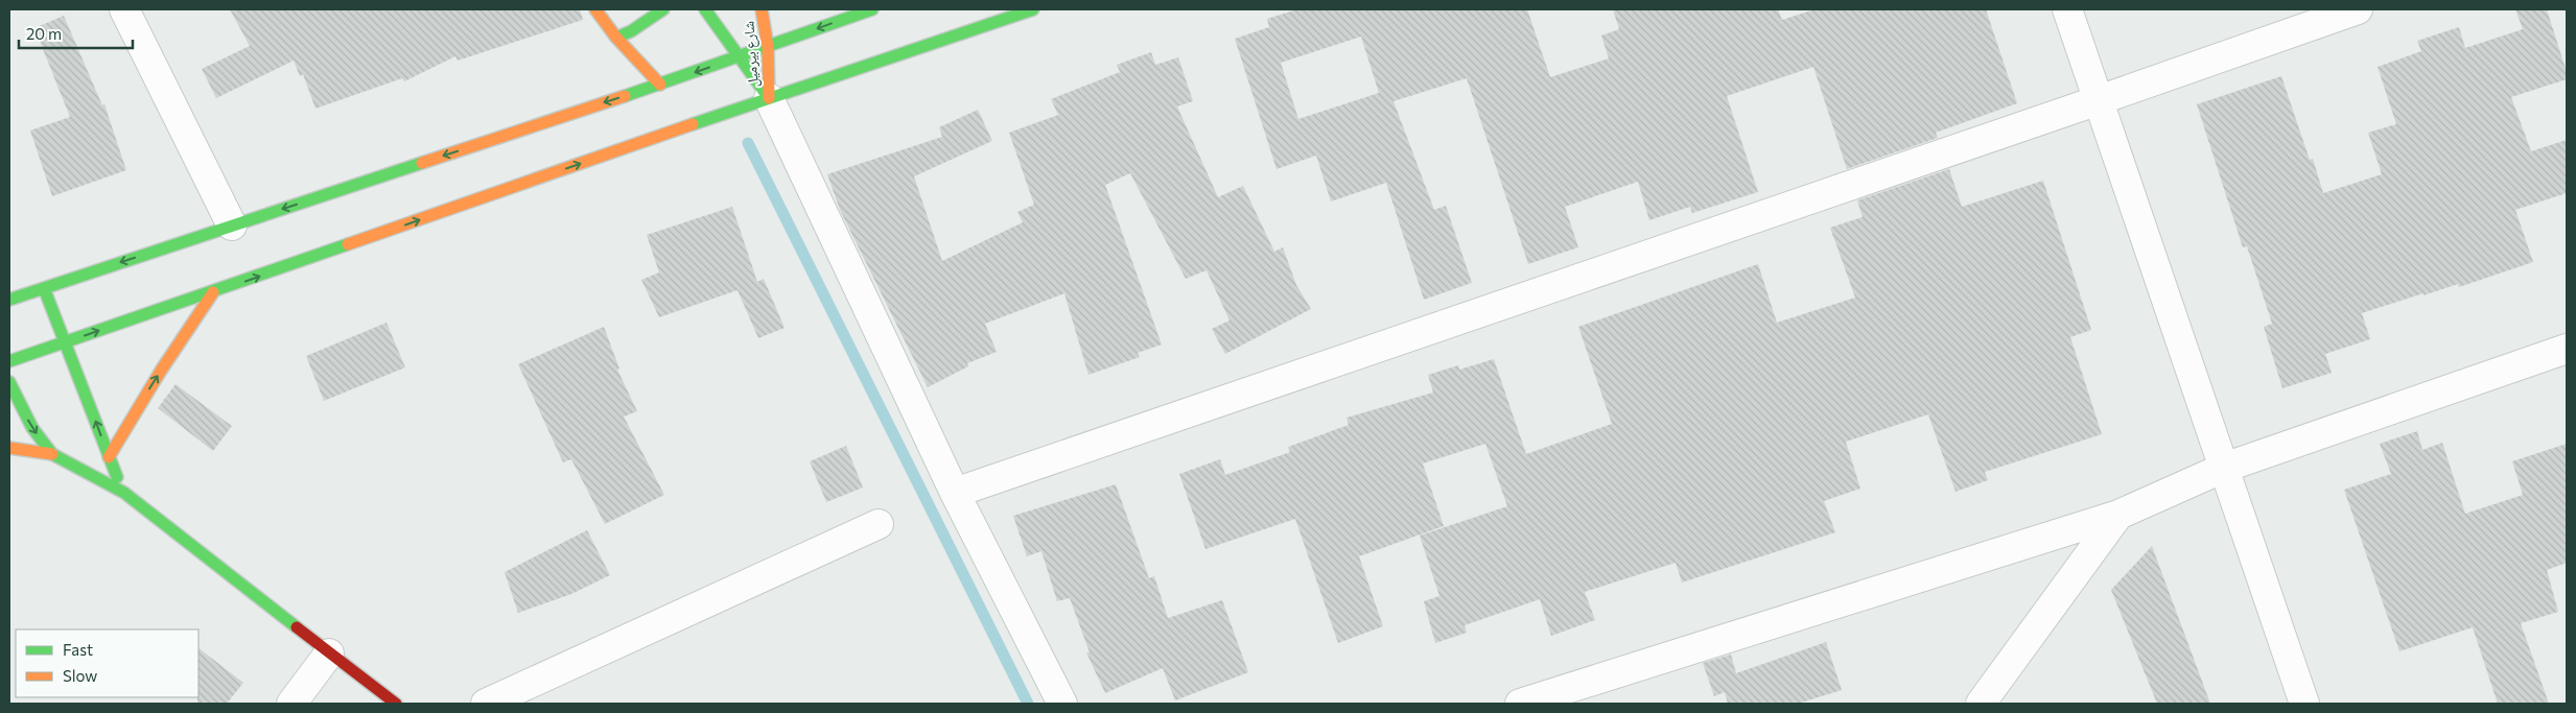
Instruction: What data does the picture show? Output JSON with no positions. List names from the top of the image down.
{
  "streets": {
    "main road": ["شارع بيرميل"]
  },
  "legend": ["Fast", "Slow"],
  "scale_bar": "20 m"
}
